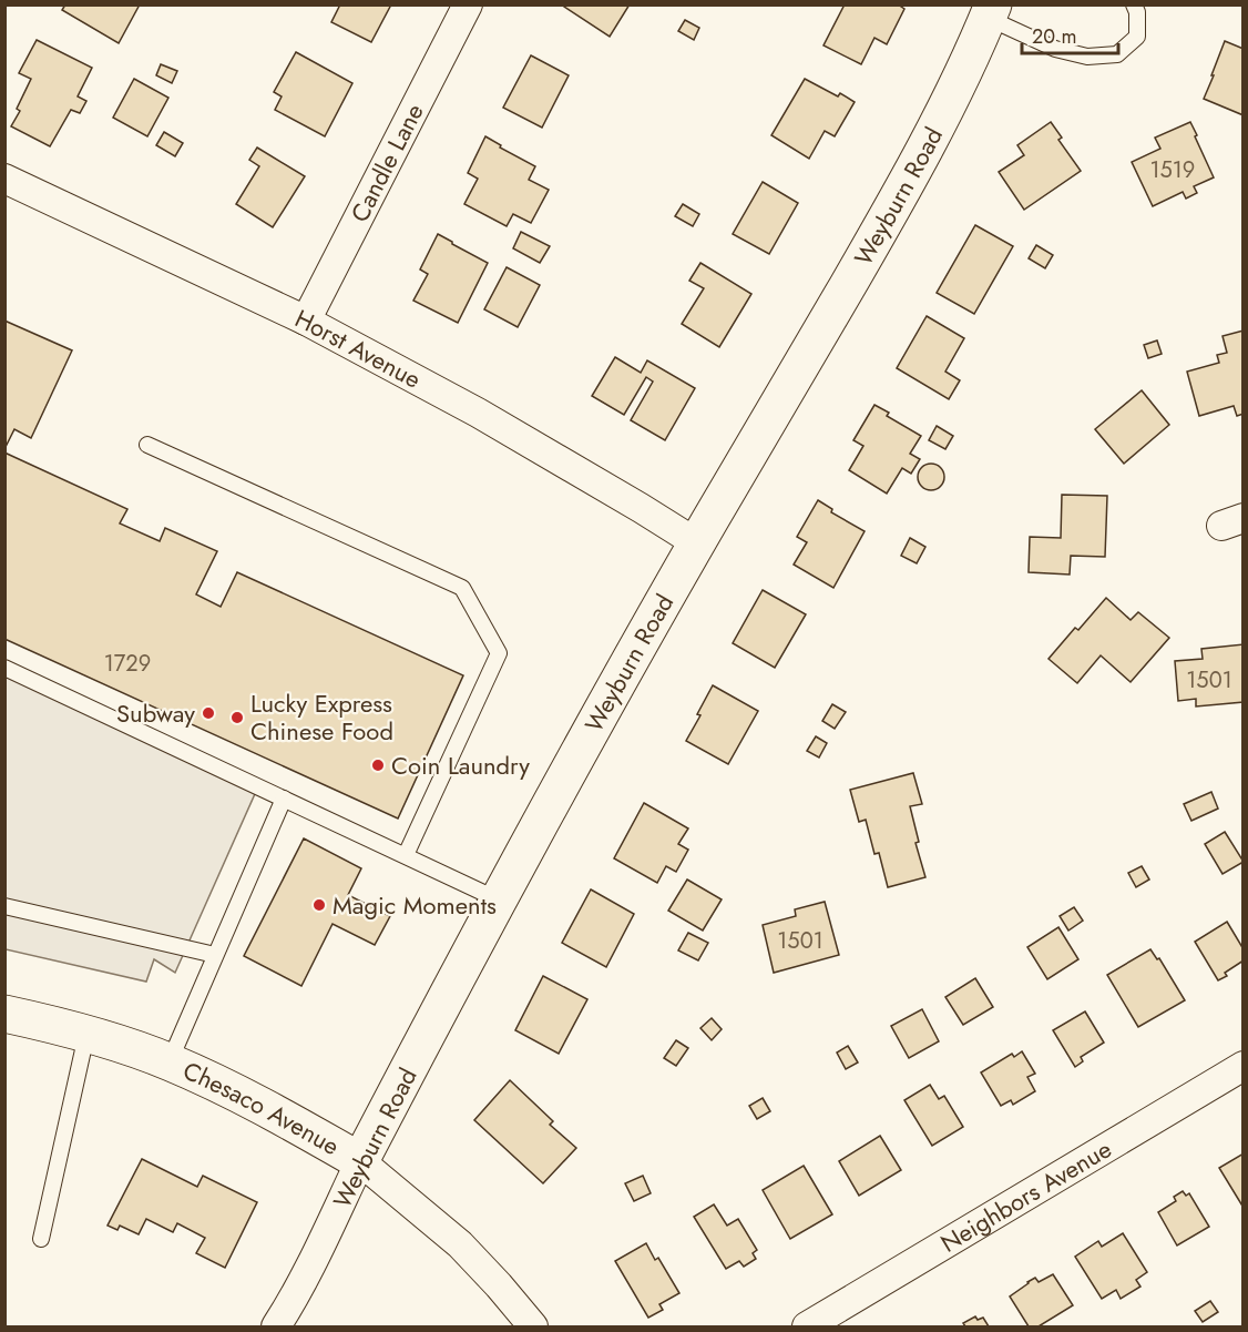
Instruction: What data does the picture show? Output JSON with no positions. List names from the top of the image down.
{
  "streets": {
    "street": [
      "Candle Lane",
      "Weyburn Road",
      "Horst Avenue",
      "Chesaco Avenue",
      "Neighbors Avenue"
    ]
  },
  "crossings": [
    ["Candle Lane", "Horst Avenue"],
    ["Weyburn Road", "Horst Avenue"],
    ["Weyburn Road", "Chesaco Avenue"]
  ],
  "places": [
    "Subway",
    "Lucky Express Chinese Food",
    "Coin Laundry",
    "Magic Moments"
  ],
  "house_numbers": [
    "1519",
    "1729",
    "1501",
    "1501"
  ],
  "scale_bar": "20 m"
}
